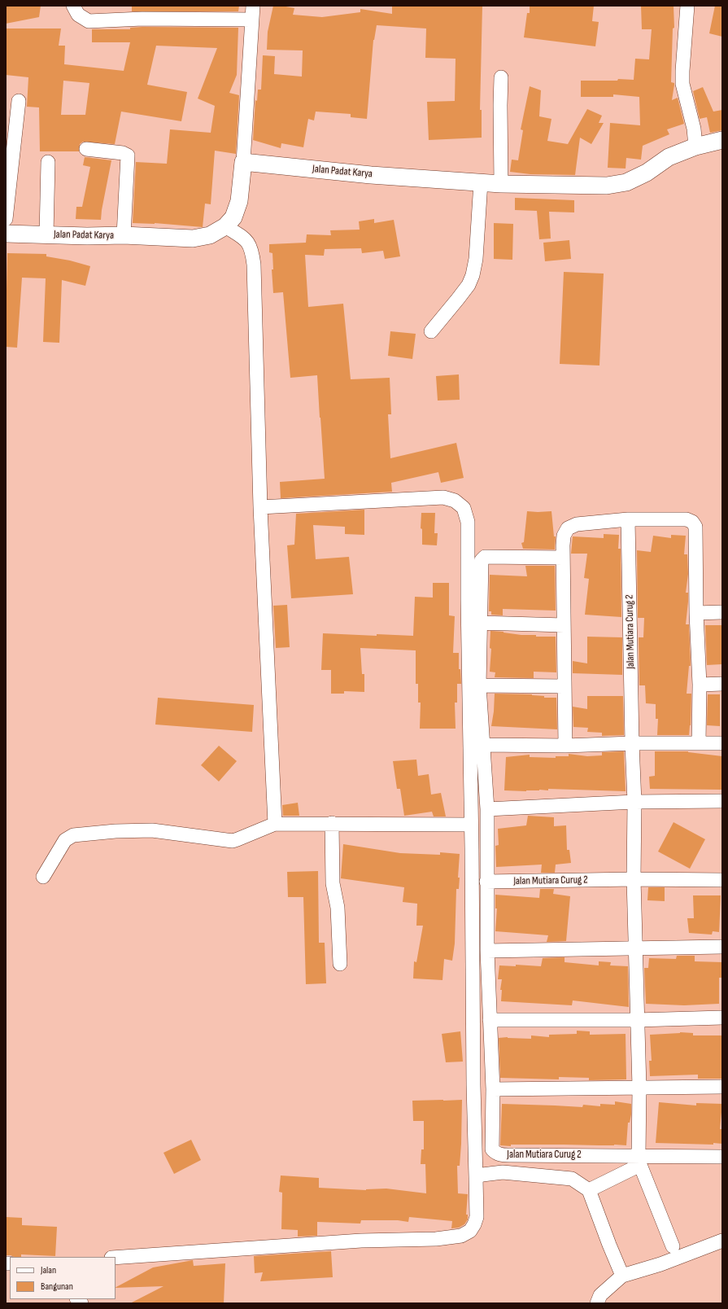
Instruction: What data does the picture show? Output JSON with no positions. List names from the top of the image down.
{
  "streets": {
    "street": ["Jalan Padat Karya", "Jalan Mutiara Curug 2"]
  },
  "legend": ["Jalan", "Bangunan"]
}
